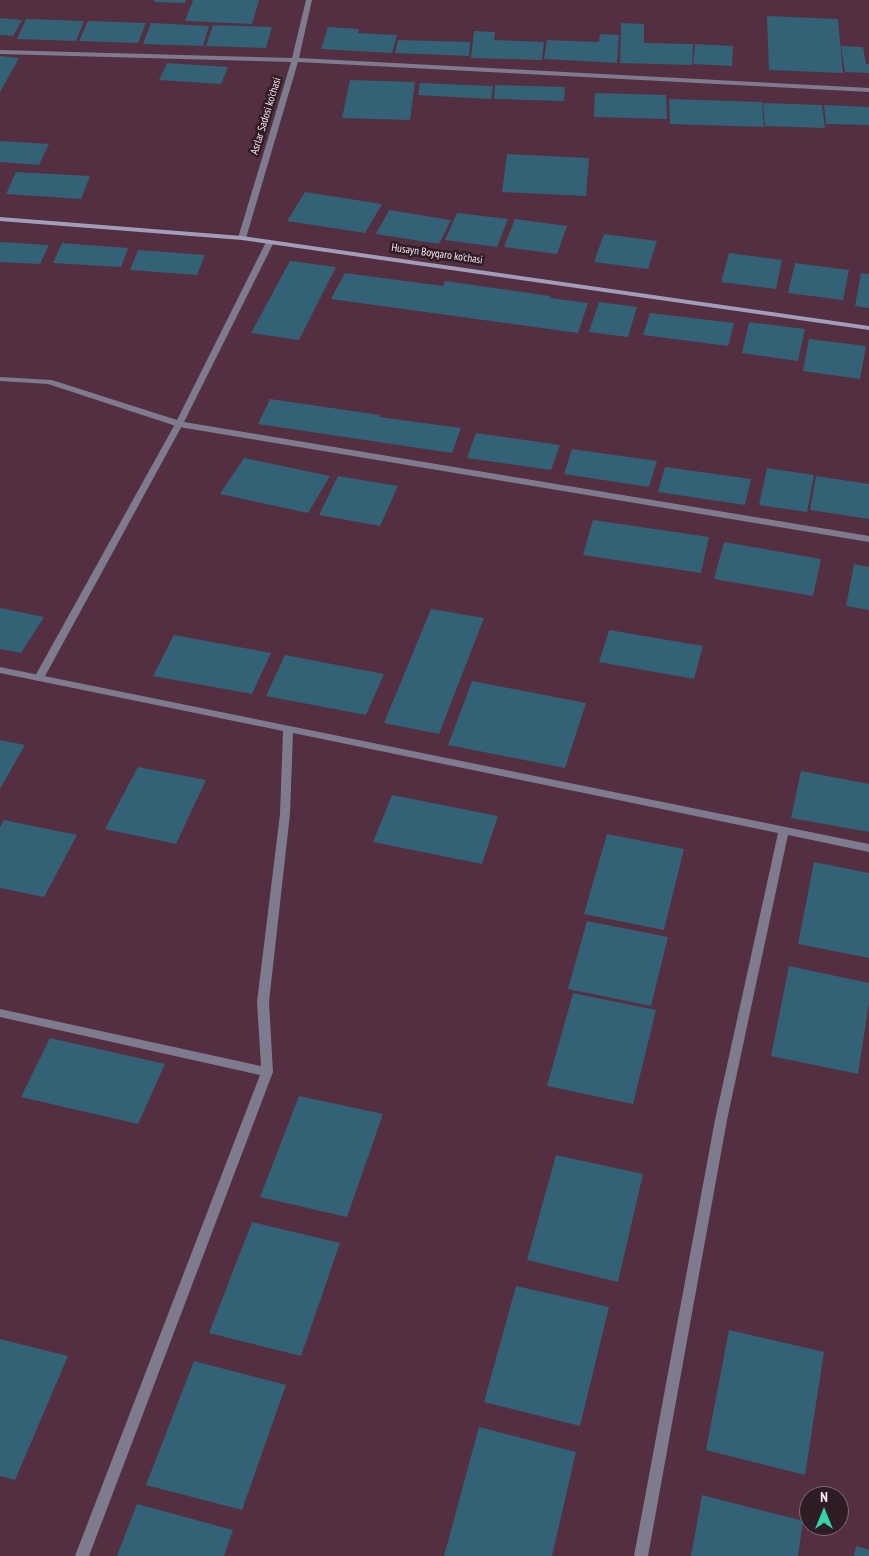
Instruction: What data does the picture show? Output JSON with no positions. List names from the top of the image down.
{
  "streets": {
    "main road": ["Husayn Boyqaro ko'chasi"],
    "street": ["Asrlar Sadosi ko'chasi"]
  },
  "crossings": [
    ["Asrlar Sadosi ko'chasi", "Husayn Boyqaro ko'chasi"]
  ],
  "north": "top"
}
